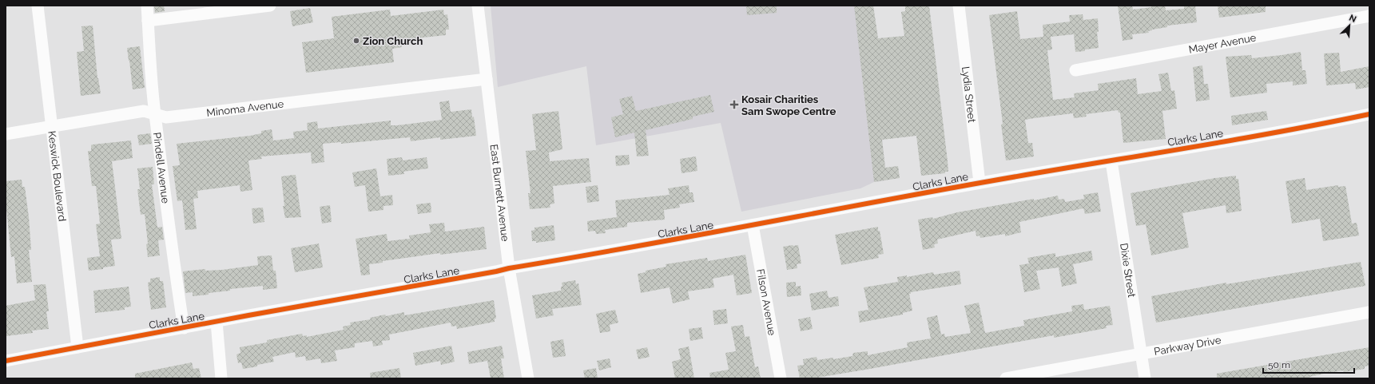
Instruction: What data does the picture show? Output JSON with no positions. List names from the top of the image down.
{
  "streets": {
    "street": [
      "Mayer Avenue",
      "Lydia Street",
      "Minoma Avenue",
      "Clarks Lane",
      "Pindell Avenue",
      "Keswick Boulevard",
      "East Burnett Avenue",
      "Dixie Street",
      "Filson Avenue",
      "Parkway Drive"
    ]
  },
  "crossings": [
    ["Lydia Street", "Clarks Lane"],
    ["Minoma Avenue", "Pindell Avenue"],
    ["Minoma Avenue", "Keswick Boulevard"],
    ["Minoma Avenue", "East Burnett Avenue"],
    ["Clarks Lane", "Pindell Avenue"],
    ["Clarks Lane", "Keswick Boulevard"],
    ["Clarks Lane", "East Burnett Avenue"],
    ["Clarks Lane", "Dixie Street"],
    ["Clarks Lane", "Filson Avenue"],
    ["Dixie Street", "Parkway Drive"]
  ],
  "places": {
    "other": ["Zion Church"],
    "health": ["Kosair Charities Sam Swope Centre"]
  },
  "scale_bar": "50 m",
  "north": "top right"
}
